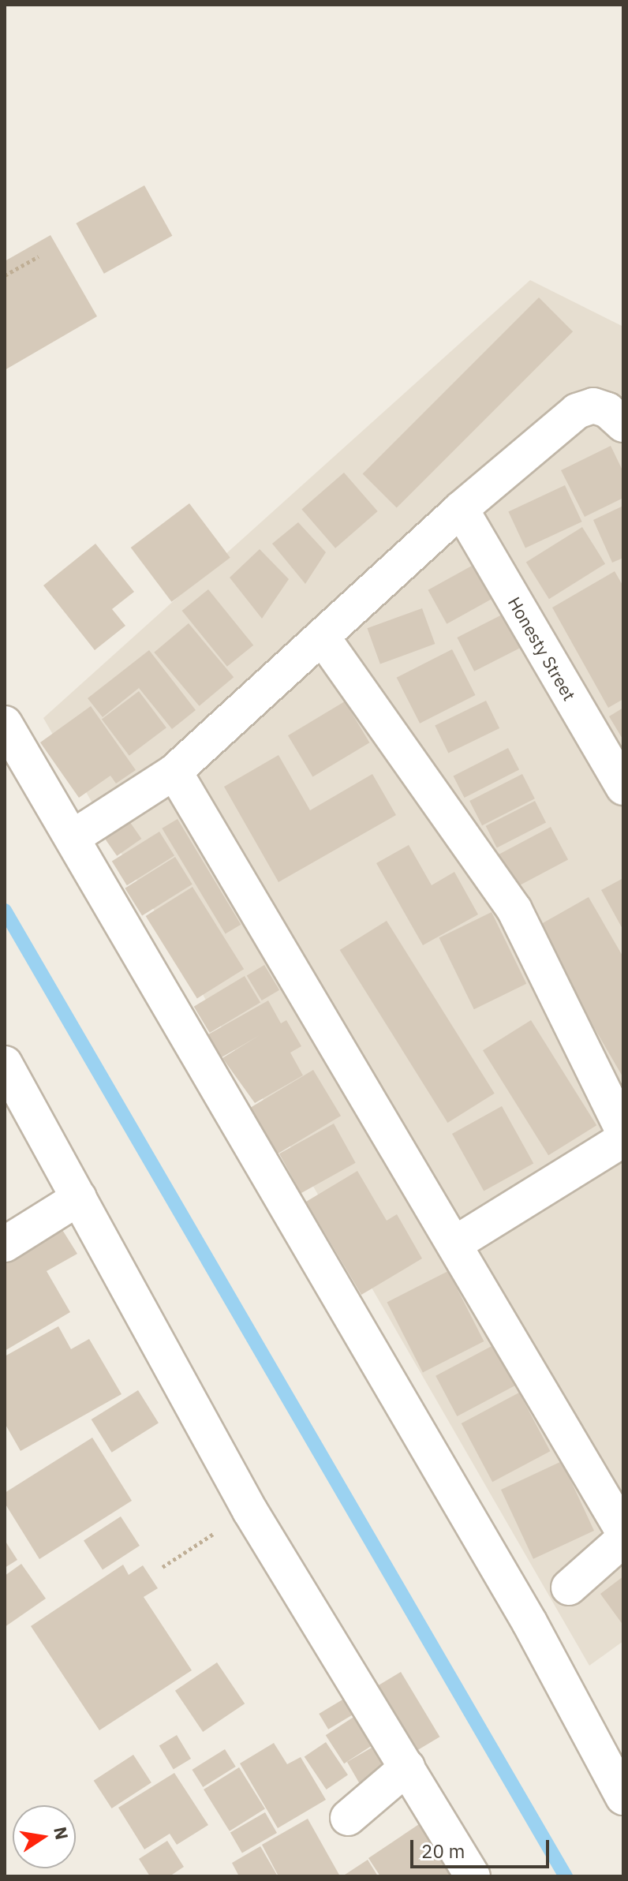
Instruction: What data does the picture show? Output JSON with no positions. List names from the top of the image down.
{
  "streets": {
    "street": ["Honesty Street"]
  },
  "scale_bar": "20 m",
  "north": "right"
}
